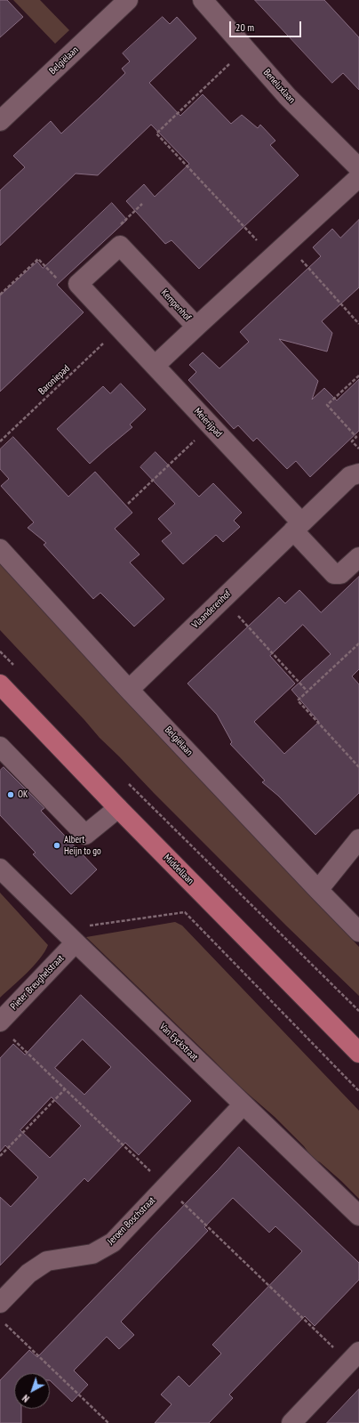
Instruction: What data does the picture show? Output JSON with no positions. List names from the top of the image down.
{
  "streets": {
    "main road": ["Middellaan"],
    "street": [
      "Belgiëlaan",
      "Beneluxlaan",
      "Kempenhof",
      "Meierijpad",
      "Vlaanderenhof",
      "Pieter Breughelstraat",
      "Van Eyckstraat",
      "Jeroen Boschstraat"
    ],
    "path": ["Baroniepad"]
  },
  "crossings": [
    ["Belgiëlaan", "Vlaanderenhof"],
    ["Meierijpad", "Vlaanderenhof"],
    ["Pieter Breughelstraat", "Van Eyckstraat"],
    ["Van Eyckstraat", "Jeroen Boschstraat"]
  ],
  "places": ["OK", "Albert Heijn to go"],
  "scale_bar": "20 m",
  "north": "bottom left"
}
